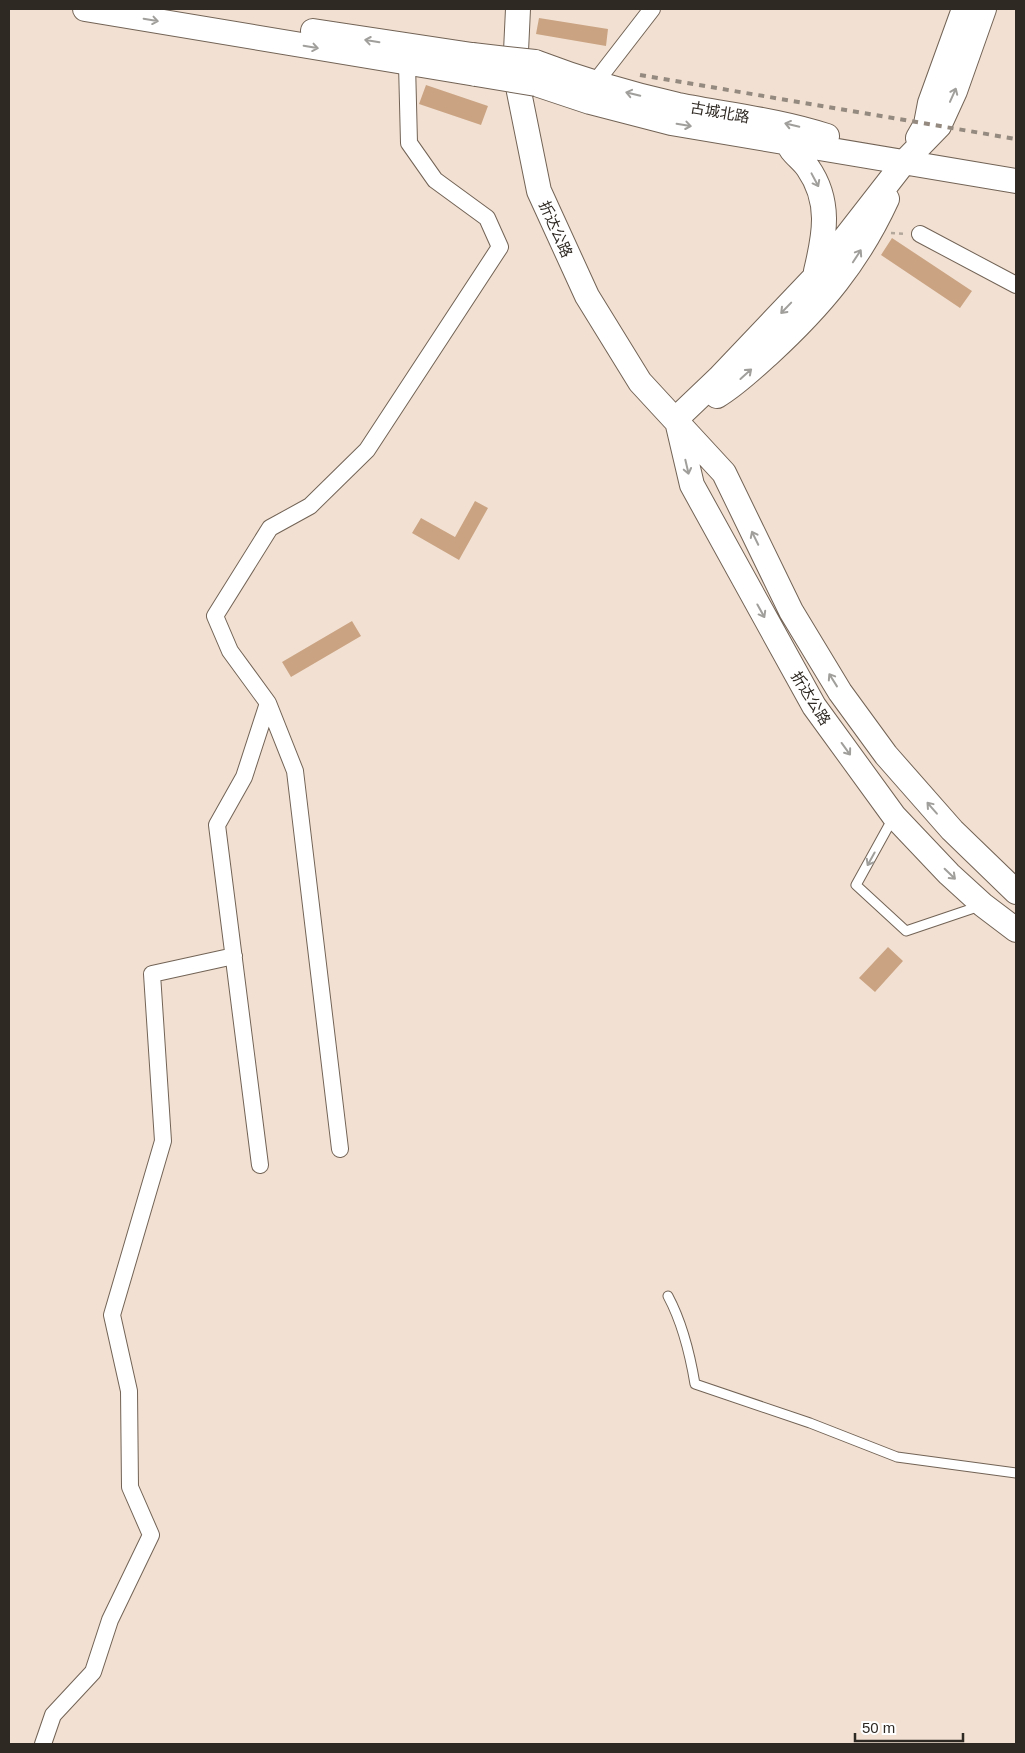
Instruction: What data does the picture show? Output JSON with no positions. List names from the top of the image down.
{
  "streets": {
    "main road": ["古城北路", "折达公路"]
  },
  "scale_bar": "50 m"
}
